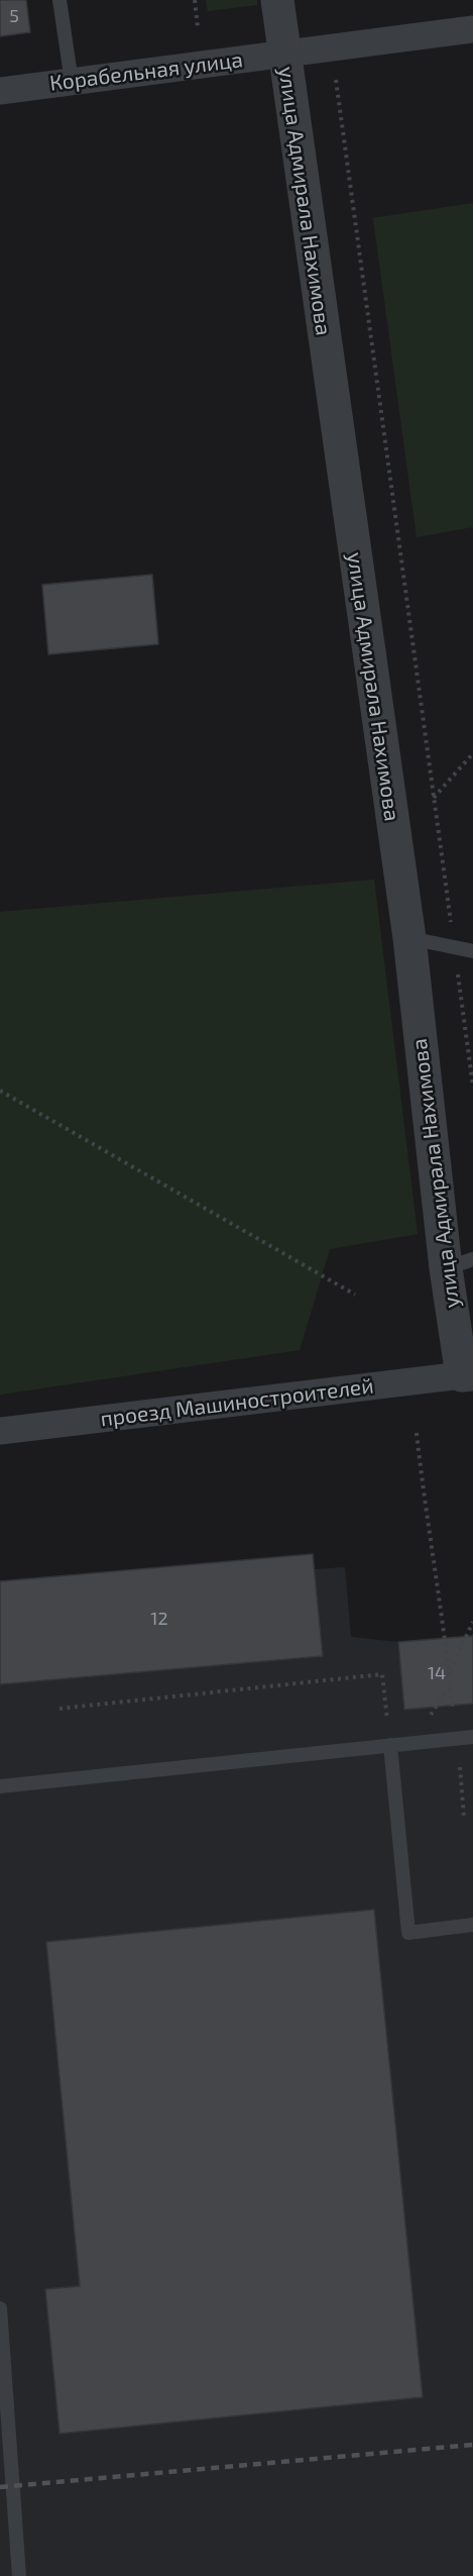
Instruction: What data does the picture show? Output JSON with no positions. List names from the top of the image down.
{
  "streets": {
    "street": ["Корабельная улица", "улица Адмирала Нахимова", "проезд Машиностроителей"]
  },
  "crossings": [
    ["Корабельная улица", "улица Адмирала Нахимова"],
    ["улица Адмирала Нахимова", "проезд Машиностроителей"]
  ],
  "house_numbers": ["5", "12", "14"]
}
